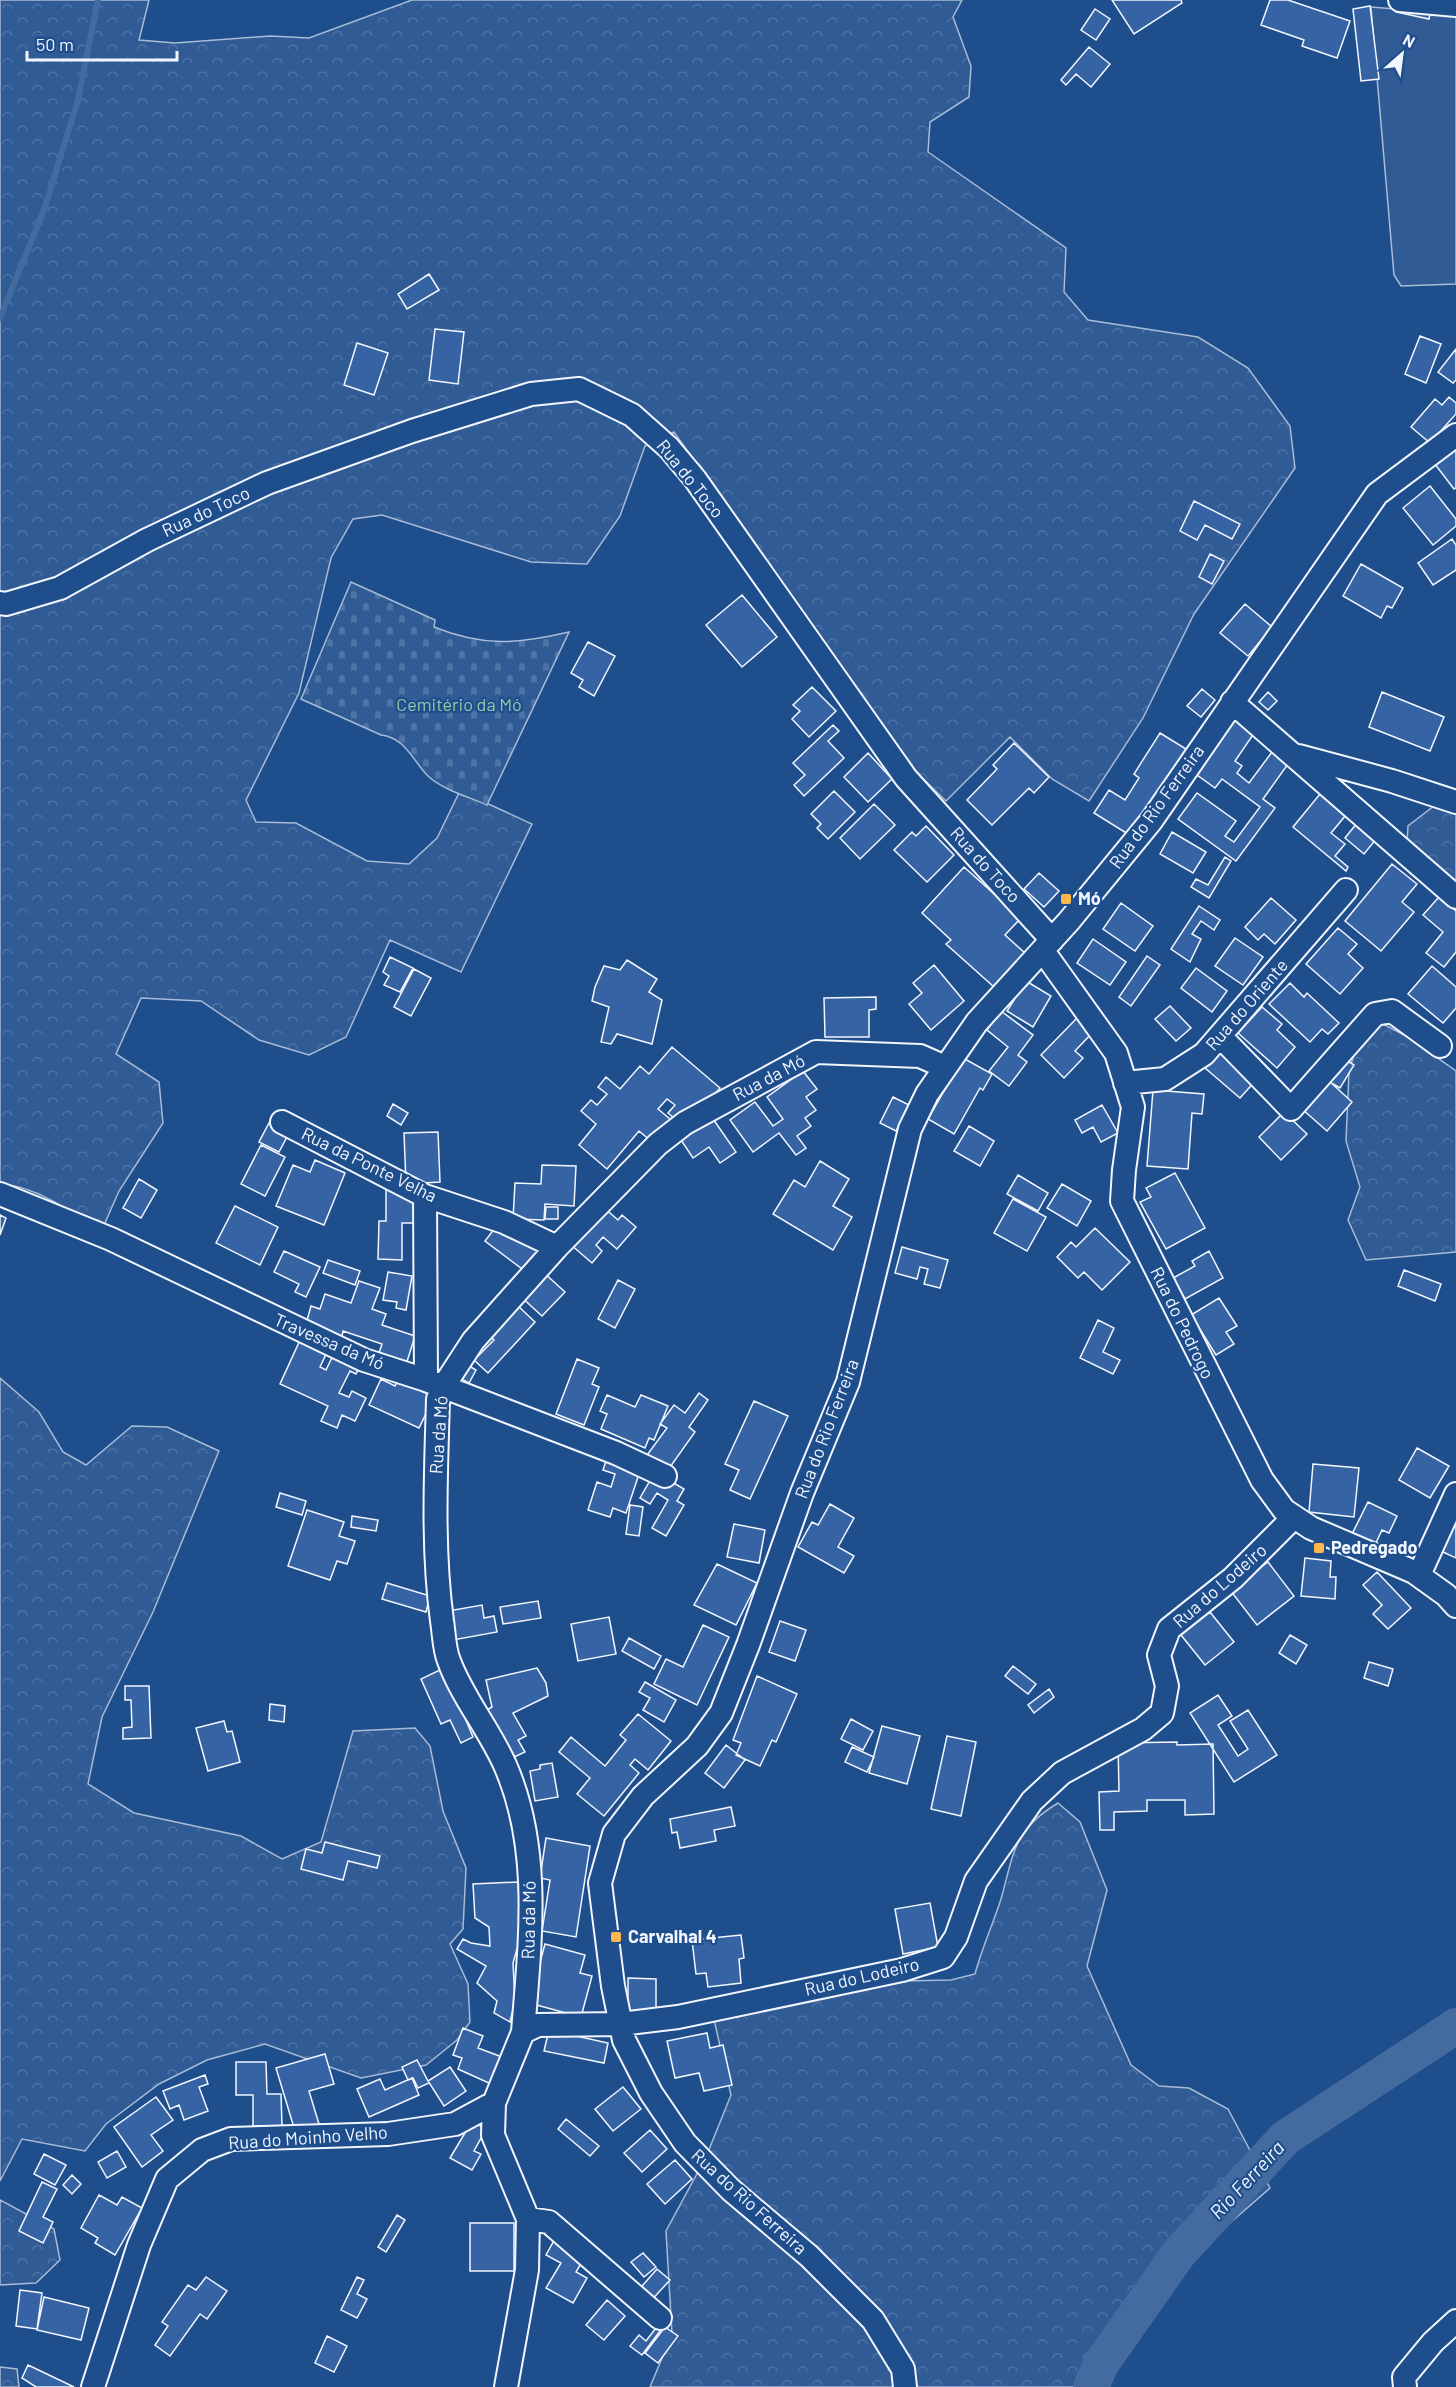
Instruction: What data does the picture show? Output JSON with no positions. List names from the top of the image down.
{
  "streets": {
    "street": [
      "Rua do Toco",
      "Rua do Rio Ferreira",
      "Rua do Oriente",
      "Rua da Mó",
      "Rua da Ponte Velha",
      "Rua do Pedrogo",
      "Travessa da Mó",
      "Rua do Lodeiro",
      "Rua do Moinho Velho"
    ]
  },
  "crossings": [
    ["Rua do Toco", "Rua do Rio Ferreira"],
    ["Rua do Toco", "Rua do Pedrogo"],
    ["Rua do Rio Ferreira", "Rua da Mó"],
    ["Rua do Rio Ferreira", "Rua do Pedrogo"],
    ["Rua do Rio Ferreira", "Rua do Lodeiro"],
    ["Rua do Oriente", "Rua do Pedrogo"],
    ["Rua da Mó", "Rua da Ponte Velha"],
    ["Rua da Mó", "Travessa da Mó"],
    ["Rua da Mó", "Rua do Moinho Velho"],
    ["Rua do Pedrogo", "Rua do Lodeiro"]
  ],
  "water": ["Rio Ferreira"],
  "parks": ["Cemitério da Mó"],
  "places": {
    "transit": ["Mó", "Pedregado", "Carvalhal 4"]
  },
  "scale_bar": "50 m",
  "north": "top right"
}
